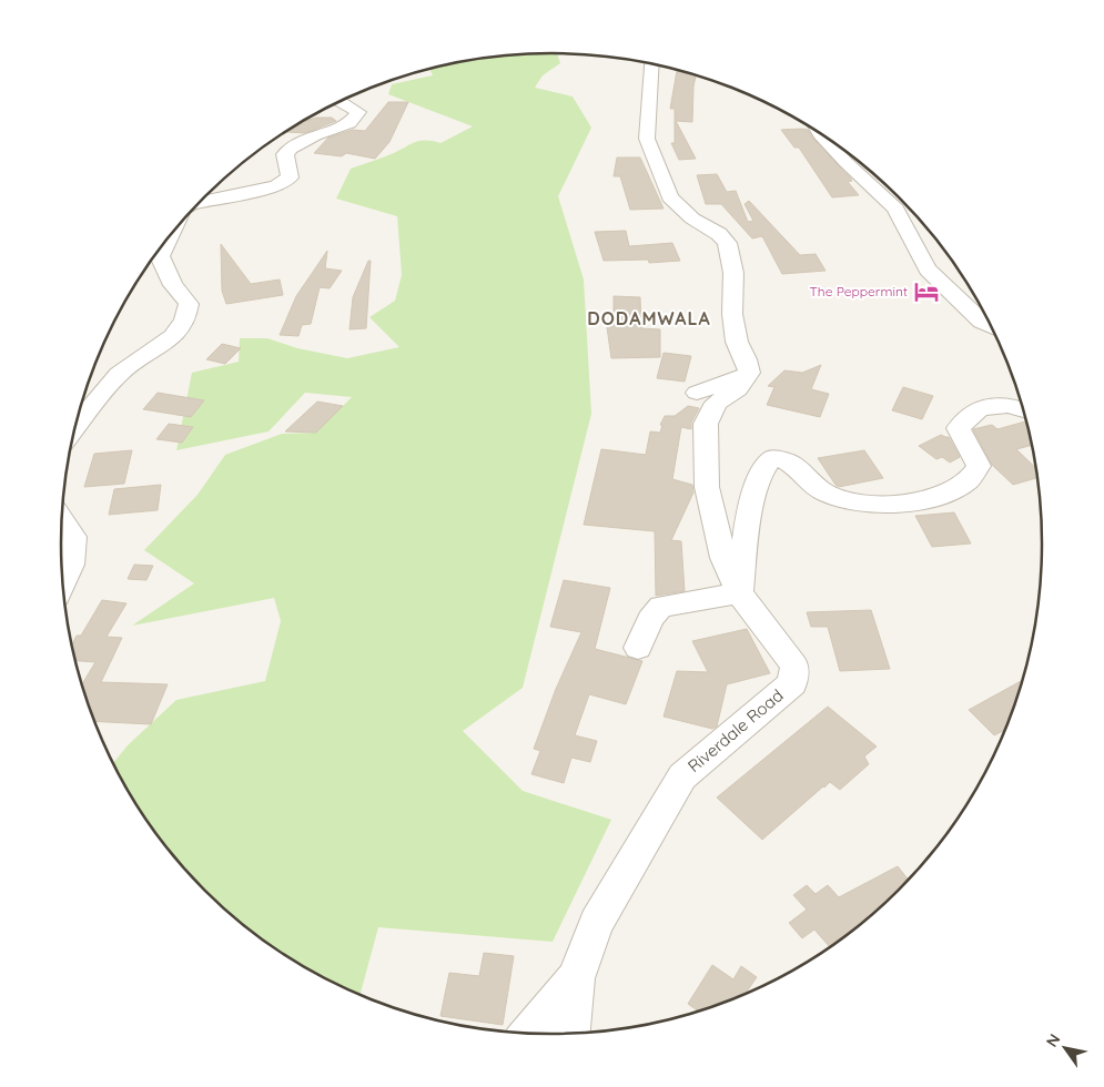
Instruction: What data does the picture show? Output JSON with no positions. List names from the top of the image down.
{
  "streets": {
    "street": ["Riverdale Road"]
  },
  "districts": ["DODAMWALA"],
  "places": {
    "hotel": ["The Peppermint"]
  },
  "north": "top left"
}
